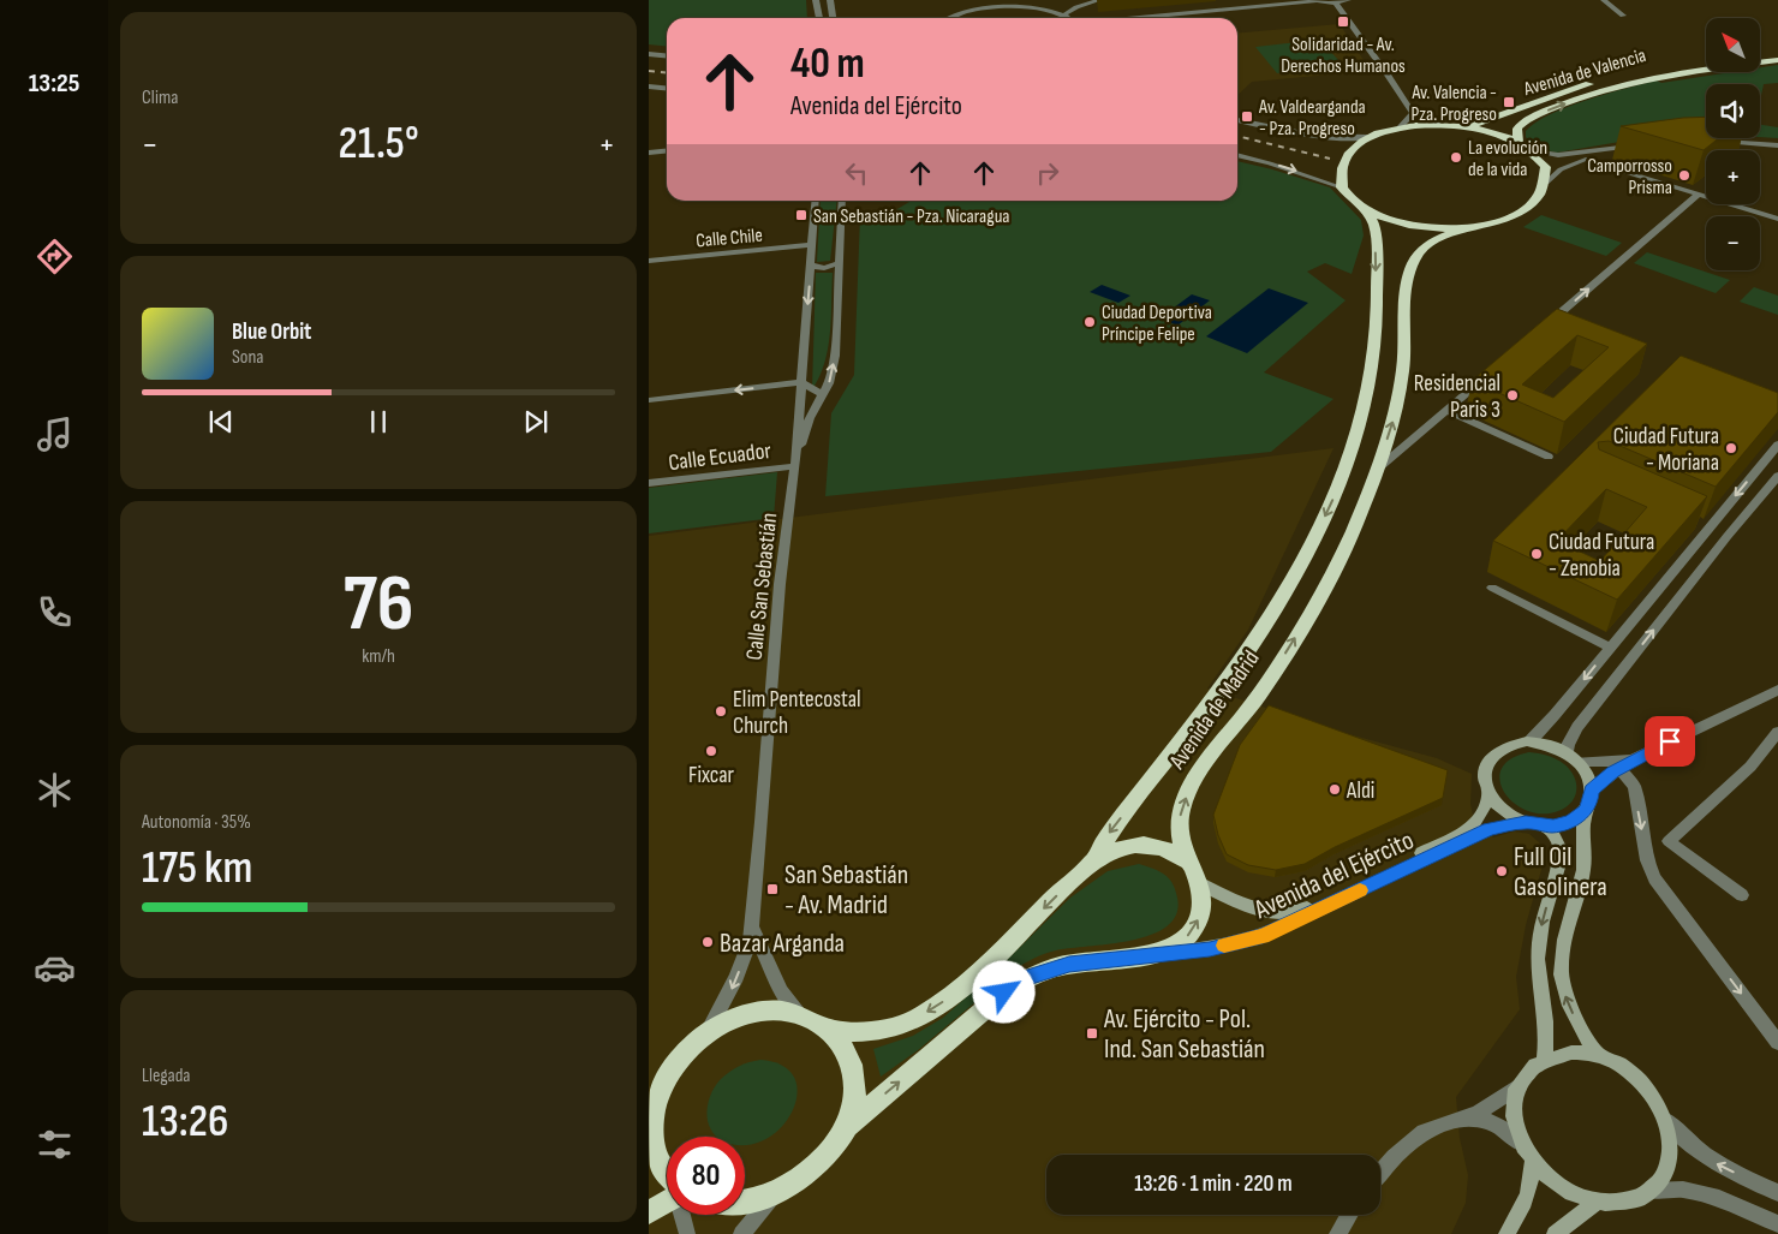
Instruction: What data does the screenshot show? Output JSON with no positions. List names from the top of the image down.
{
  "streets": {
    "highway": ["Avenida de Valencia", "Avenida de Madrid"],
    "main road": ["Avenida del Ejército"],
    "street": ["Calle Chile", "Calle Ecuador", "Calle San Sebastián"]
  },
  "crossings": [
    ["Calle Chile", "Calle San Sebastián"],
    ["Calle Ecuador", "Calle San Sebastián"],
    ["Avenida de Madrid", "Avenida del Ejército"]
  ],
  "places": {
    "transit": [
      "Solidaridad - Av. Derechos Humanos",
      "Av. Valencia - Pza. Progreso",
      "Av. Valdearganda - Pza. Progreso",
      "San Sebastián - Pza. Nicaragua",
      "San Sebastián - Av. Madrid",
      "Av. Ejército - Pol. Ind. San Sebastián"
    ],
    "other": [
      "La evolución de la vida",
      "Camporrosso Prisma",
      "Ciudad Deportiva Príncipe Felipe",
      "Residencial Paris 3",
      "Ciudad Futura - Moriana",
      "Ciudad Futura - Zenobia",
      "Elim Pentecostal Church",
      "Fixcar",
      "Aldi",
      "Full Oil Gasolinera",
      "Bazar Arganda"
    ]
  },
  "north": "top left",
  "page": {
    "tabs": "13:25",
    "tile": [
      "Clima",
      ["76", "km/h"],
      ["Autonomía · 35%", "175 km"],
      ["Llegada", "13:26"]
    ],
    "map_buttons": ["+", "−"],
    "turn": ["40 m", "Avenida del Ejército"],
    "heat": ["−", "21.5°", "+"],
    "song": ["Blue Orbit", "Sona"],
    "limit": "80",
    "trip": "13:26 · 1 min · 220 m"
  }
}
